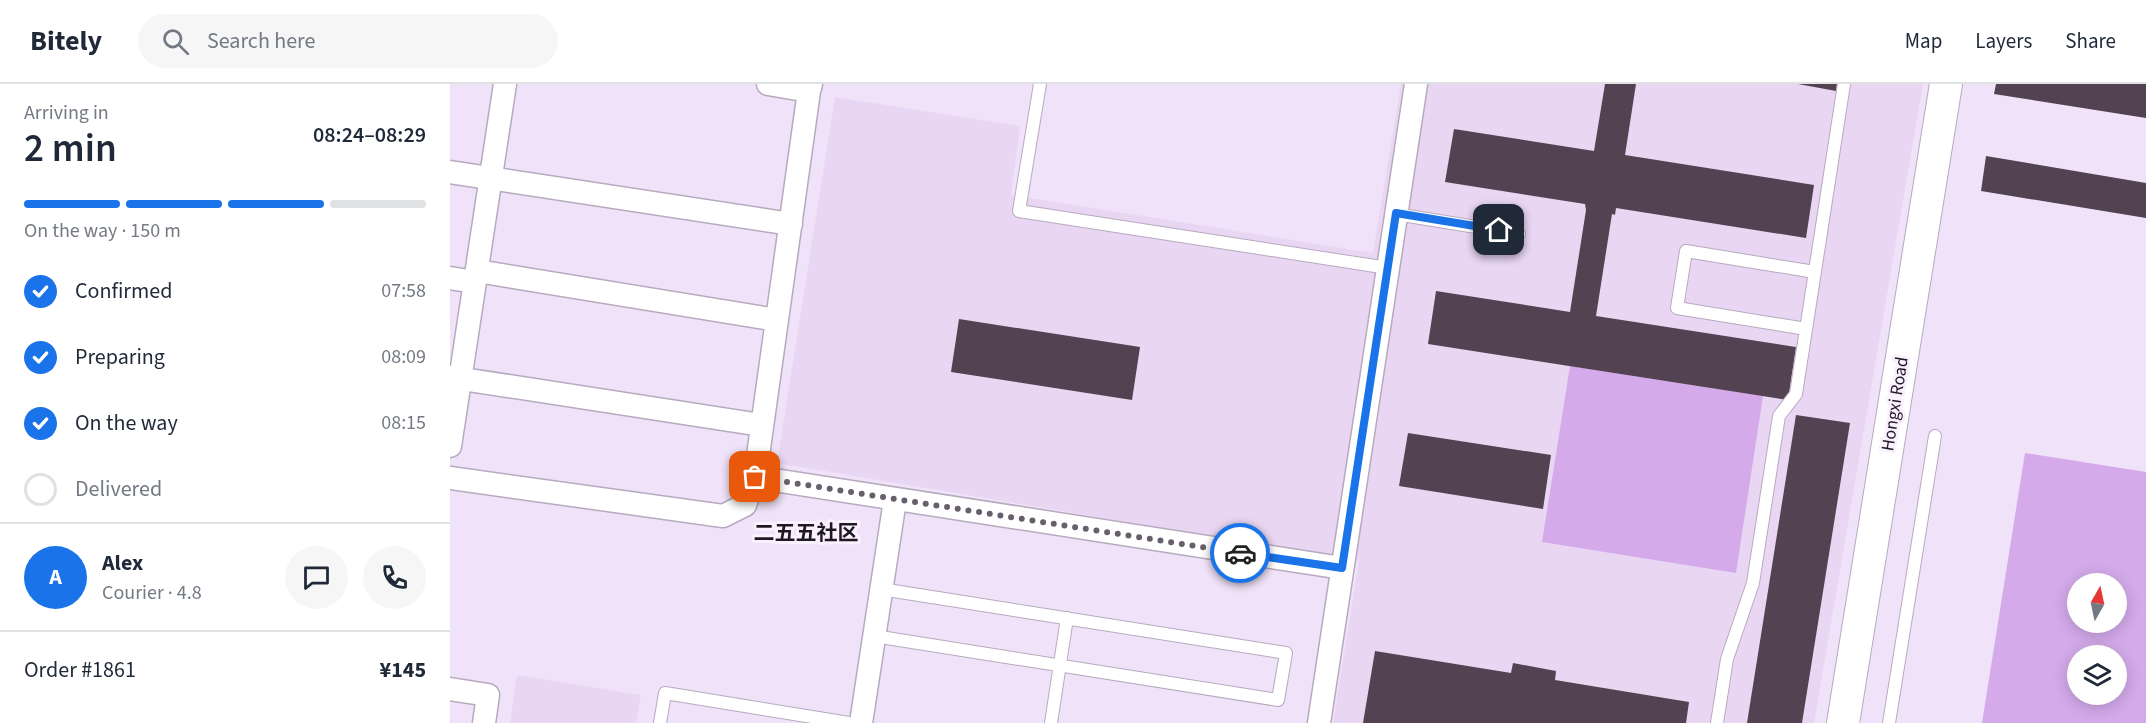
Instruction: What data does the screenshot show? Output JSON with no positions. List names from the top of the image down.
{
  "streets": {
    "street": ["Hongxi Road"]
  },
  "districts": ["二五五社区"],
  "north": "top",
  "page": {
    "header": "Bitely",
    "search": "Search here",
    "nav": ["Map", "Layers", "Share"],
    "heading": ["2 min", "Arriving in", "08:24–08:29"],
    "panel": [
      "Alex",
      "Courier · 4.8",
      "Order #1861",
      "¥145"
    ],
    "bar": "On the way · 150 m",
    "list": [
      ["Confirmed", "07:58"],
      ["Preparing", "08:09"],
      ["On the way", "08:15"],
      "Delivered"
    ],
    "round": "A"
  }
}
